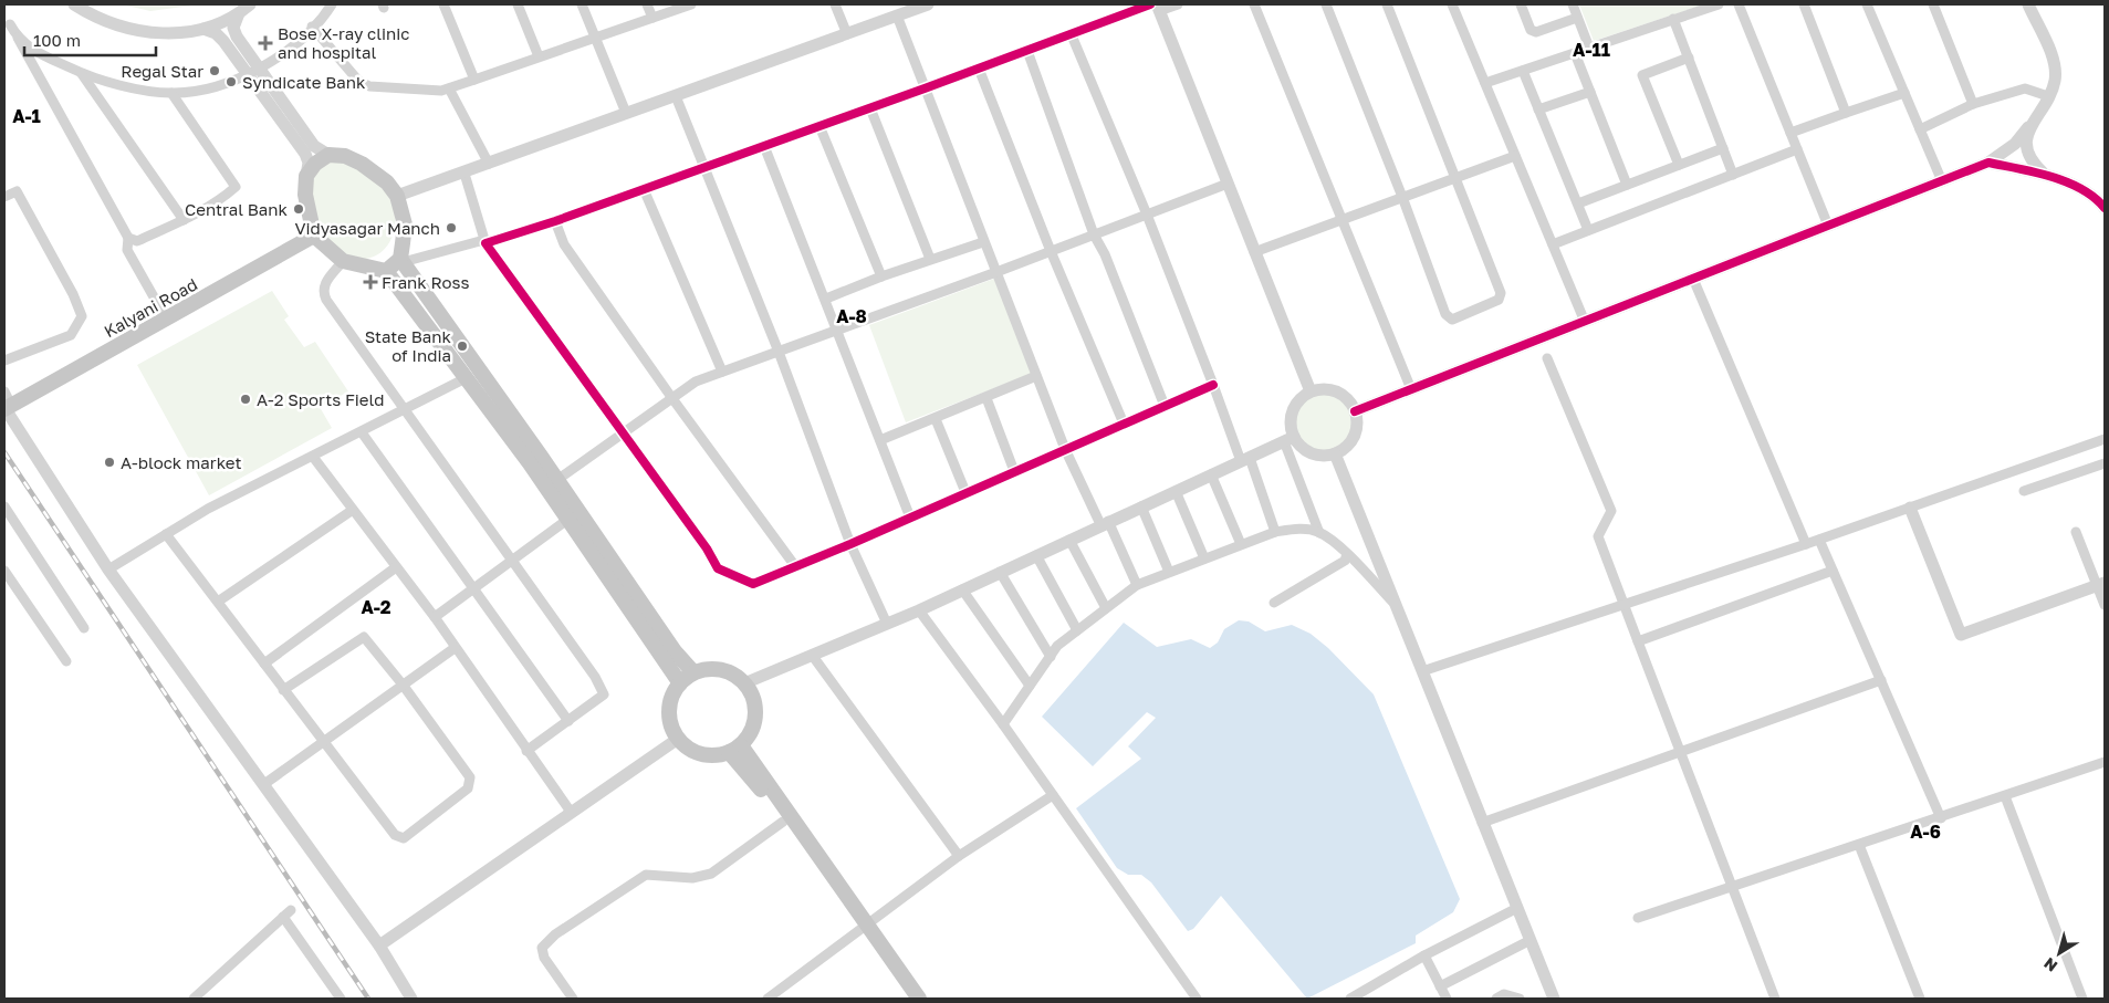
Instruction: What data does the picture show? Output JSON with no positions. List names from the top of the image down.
{
  "streets": {
    "main road": ["Kalyani Road"]
  },
  "districts": [
    "A-11",
    "A-1",
    "A-8",
    "A-2",
    "A-6"
  ],
  "places": {
    "health": ["Bose X-ray clinic and hospital", "Frank Ross"],
    "other": [
      "Regal Star",
      "Syndicate Bank",
      "Central Bank",
      "Vidyasagar Manch",
      "State Bank of India",
      "A-2 Sports Field",
      "A-block market"
    ]
  },
  "scale_bar": "100 m",
  "north": "bottom left"
}
